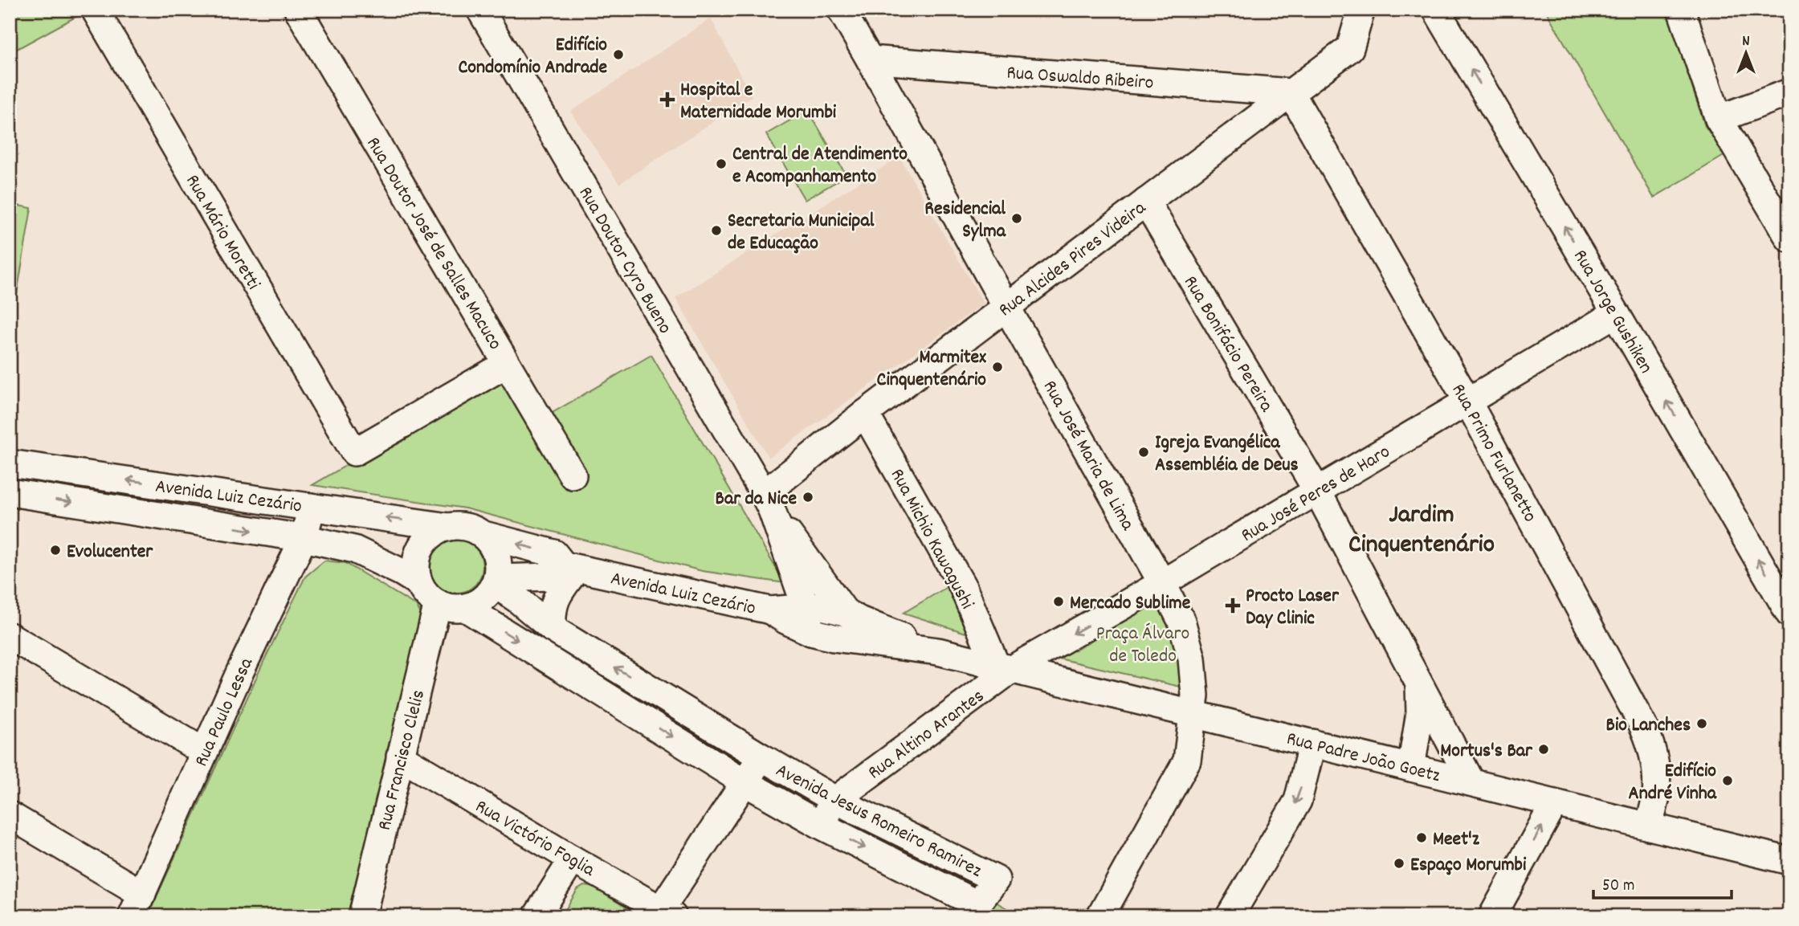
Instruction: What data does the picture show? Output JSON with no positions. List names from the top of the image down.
{
  "streets": {
    "street": [
      "Rua Oswaldo Ribeiro",
      "Rua Mário Moretti",
      "Rua Doutor José de Salles Macuco",
      "Rua Alcides Pires Videira",
      "Rua Doutor Cyro Bueno",
      "Rua Jorge Gushiken",
      "Rua Bonifácio Pereira",
      "Rua Primo Furlanetto",
      "Rua José Maria de Lima",
      "Rua José Peres de Haro",
      "Avenida Luiz Cezário",
      "Rua Michio Kawagushi",
      "Rua Paulo Lessa",
      "Rua Altino Arantes",
      "Rua Padre João Goetz",
      "Rua Francisco Clelis",
      "Avenida Jesus Romeiro Ramirez",
      "Rua Victório Foglia"
    ]
  },
  "crossings": [
    ["Rua Oswaldo Ribeiro", "Rua Alcides Pires Videira"],
    ["Rua Oswaldo Ribeiro", "Rua Primo Furlanetto"],
    ["Rua Oswaldo Ribeiro", "Rua José Maria de Lima"],
    ["Rua Mário Moretti", "Rua Doutor José de Salles Macuco"],
    ["Rua Alcides Pires Videira", "Rua Doutor Cyro Bueno"],
    ["Rua Alcides Pires Videira", "Rua Bonifácio Pereira"],
    ["Rua Alcides Pires Videira", "Rua Primo Furlanetto"],
    ["Rua Alcides Pires Videira", "Rua José Maria de Lima"],
    ["Rua Alcides Pires Videira", "Rua Michio Kawagushi"],
    ["Rua Doutor Cyro Bueno", "Avenida Luiz Cezário"],
    ["Rua Doutor Cyro Bueno", "Rua Padre João Goetz"],
    ["Rua Jorge Gushiken", "Rua José Peres de Haro"],
    ["Rua Bonifácio Pereira", "Rua José Peres de Haro"],
    ["Rua Bonifácio Pereira", "Rua Padre João Goetz"],
    ["Rua Primo Furlanetto", "Rua José Peres de Haro"],
    ["Rua Primo Furlanetto", "Rua Padre João Goetz"],
    ["Rua José Maria de Lima", "Rua José Peres de Haro"],
    ["Rua José Maria de Lima", "Rua Padre João Goetz"],
    ["Rua José Peres de Haro", "Rua Michio Kawagushi"],
    ["Rua José Peres de Haro", "Rua Altino Arantes"],
    ["Rua José Peres de Haro", "Rua Padre João Goetz"],
    ["Avenida Luiz Cezário", "Rua Paulo Lessa"],
    ["Avenida Luiz Cezário", "Rua Padre João Goetz"],
    ["Avenida Luiz Cezário", "Rua Francisco Clelis"],
    ["Avenida Luiz Cezário", "Avenida Jesus Romeiro Ramirez"],
    ["Rua Michio Kawagushi", "Rua Altino Arantes"],
    ["Rua Michio Kawagushi", "Rua Padre João Goetz"],
    ["Rua Altino Arantes", "Rua Padre João Goetz"],
    ["Rua Altino Arantes", "Avenida Jesus Romeiro Ramirez"],
    ["Rua Francisco Clelis", "Avenida Jesus Romeiro Ramirez"],
    ["Rua Francisco Clelis", "Rua Victório Foglia"]
  ],
  "districts": ["Jardim Cinquentenário"],
  "parks": ["Praça Álvaro de Toledo"],
  "places": {
    "other": [
      "Edifício Condomínio Andrade",
      "Central de Atendimento e Acompanhamento",
      "Residencial Sylma",
      "Secretaria Municipal de Educação",
      "Marmitex Cinquentenário",
      "Igreja Evangélica Assembléia de Deus",
      "Bar da Nice",
      "Evolucenter",
      "Mercado Sublime",
      "Bio Lanches",
      "Mortus's Bar",
      "Edifício André Vinha",
      "Meet'z",
      "Espaço Morumbi"
    ],
    "health": ["Hospital e Maternidade Morumbi", "Procto Laser Day Clinic"]
  },
  "scale_bar": "50 m",
  "north": "top"
}
